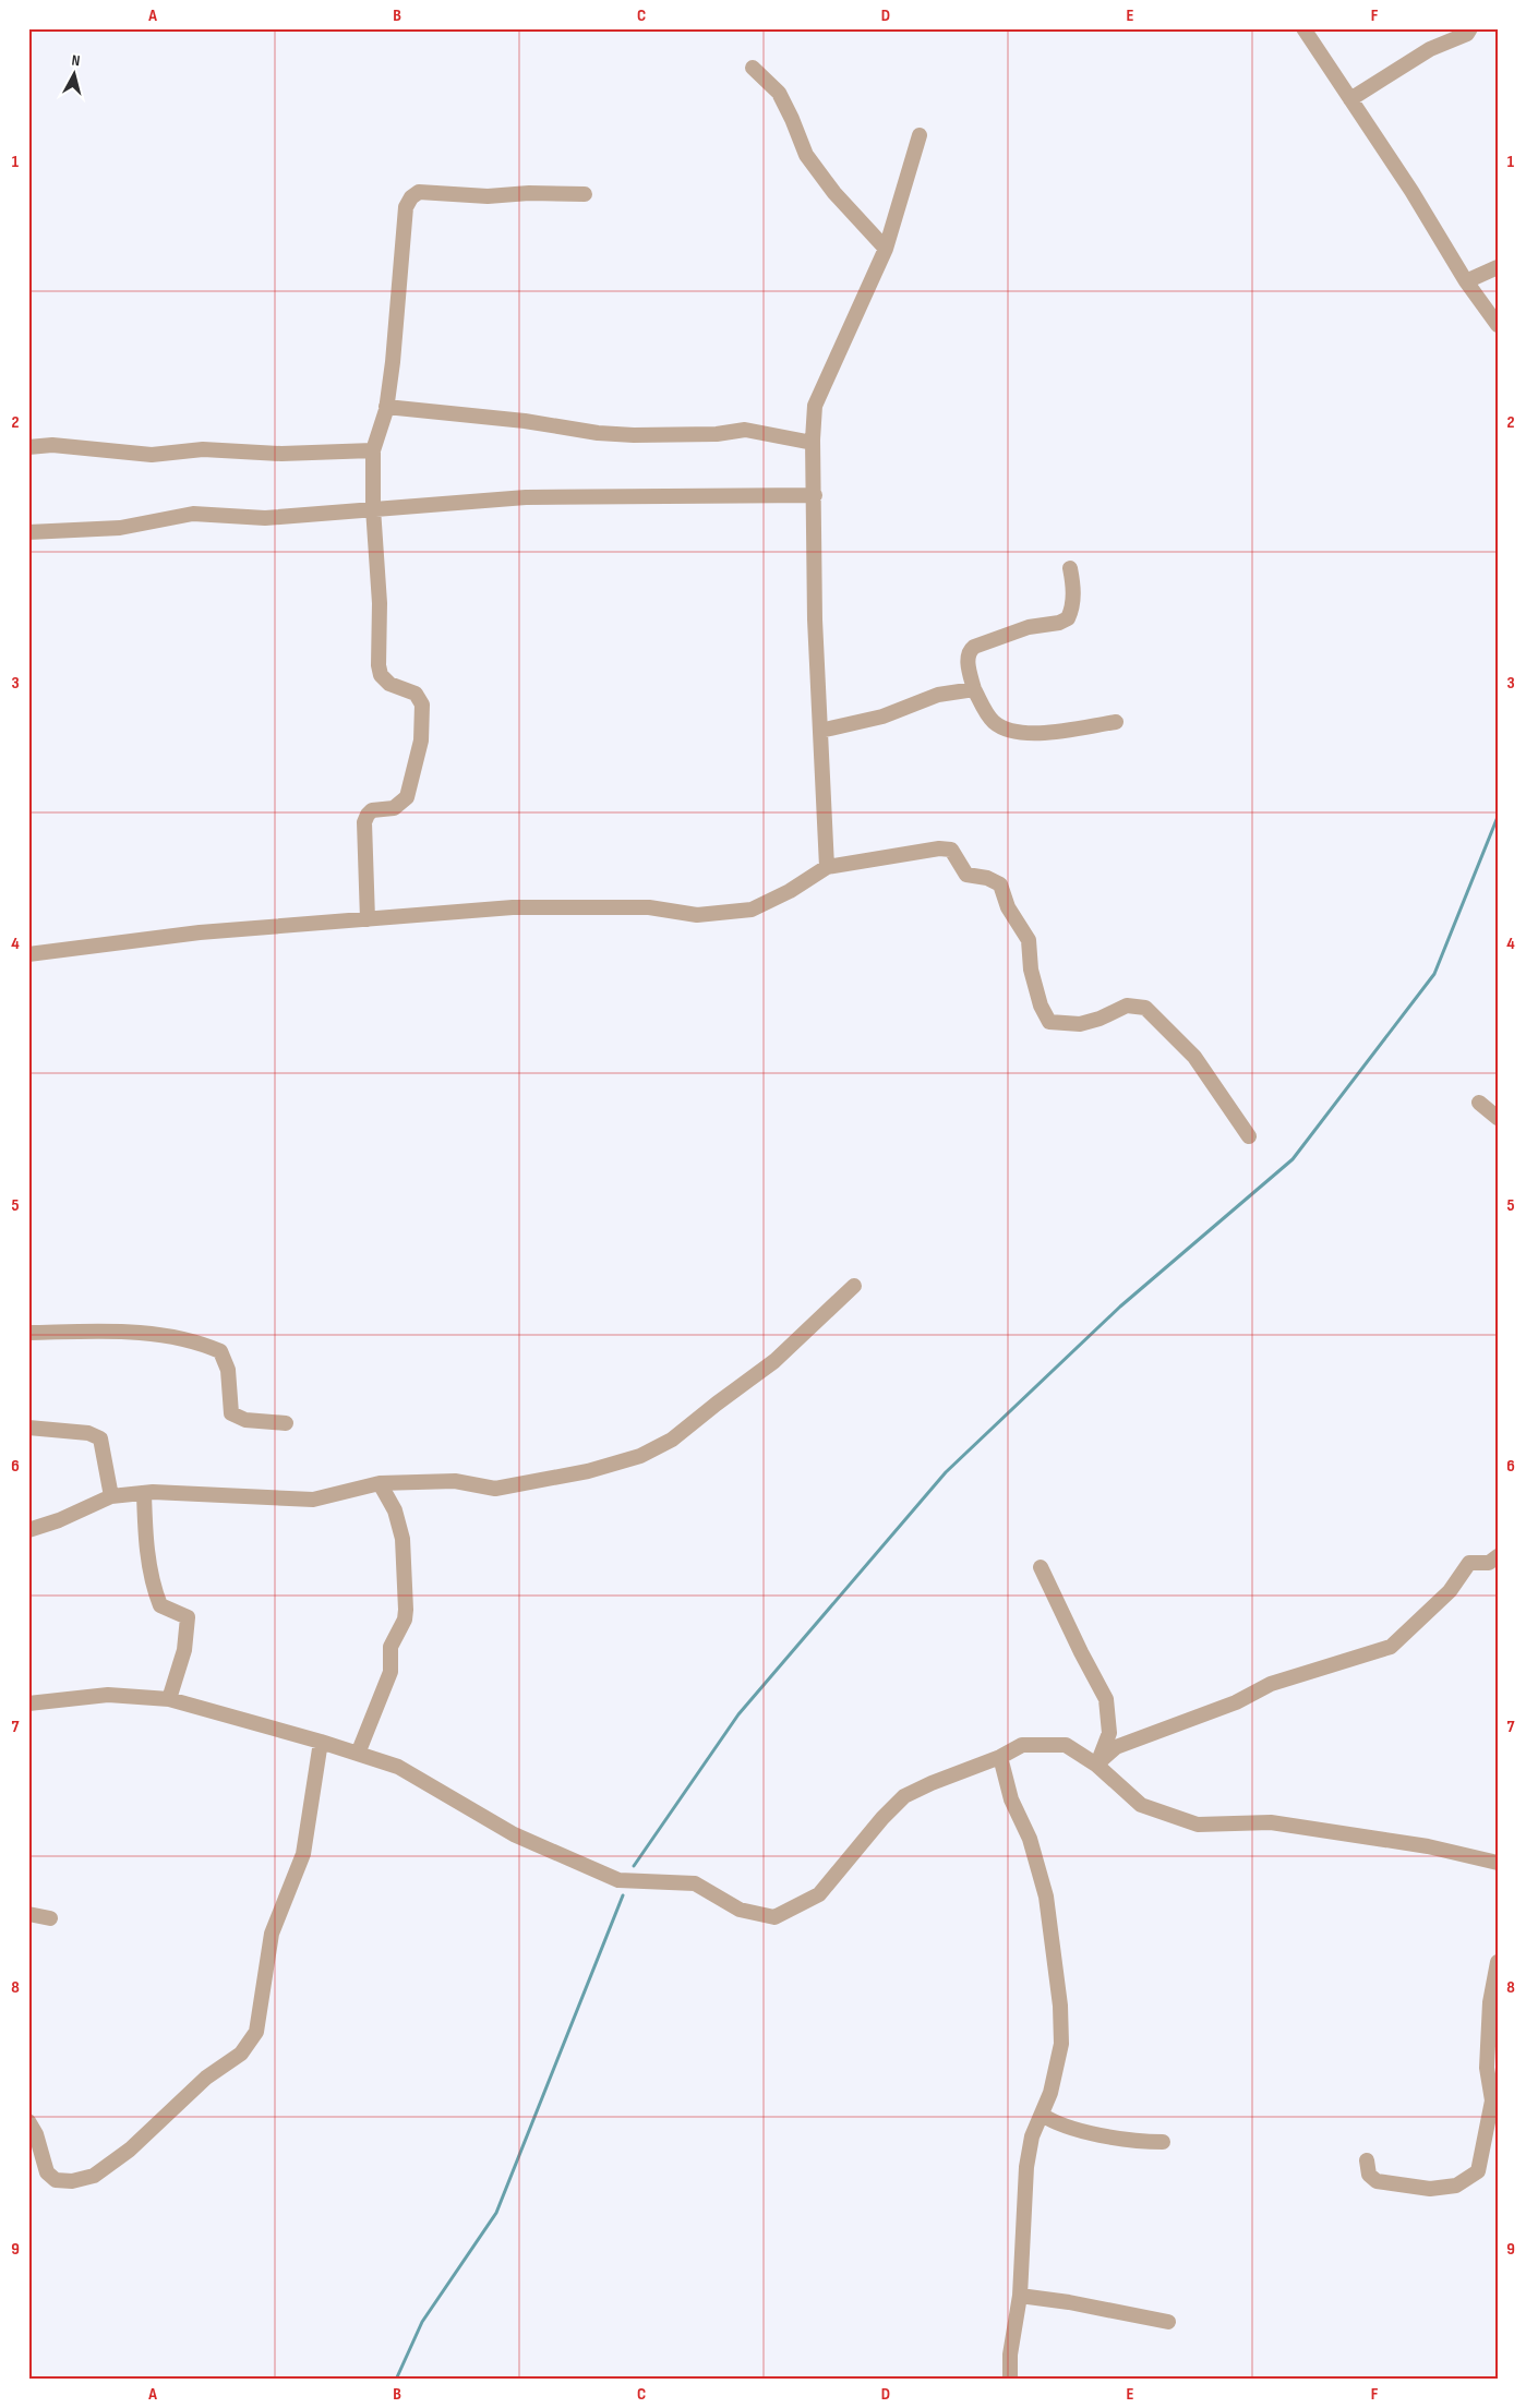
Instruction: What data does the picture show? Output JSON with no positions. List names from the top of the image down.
{
  "north": "top",
  "grid": {
    "columns": [
      "A",
      "B",
      "C",
      "D",
      "E",
      "F"
    ],
    "rows": [
      "1",
      "2",
      "3",
      "4",
      "5",
      "6",
      "7",
      "8",
      "9"
    ]
  }
}
